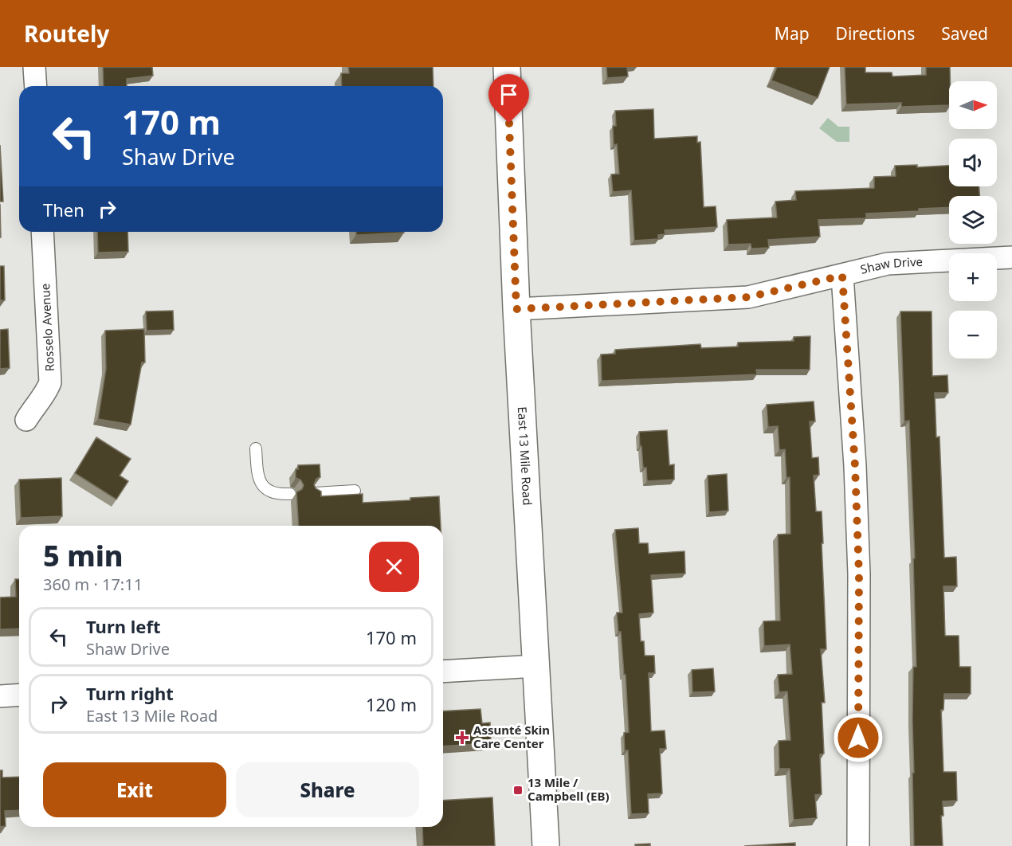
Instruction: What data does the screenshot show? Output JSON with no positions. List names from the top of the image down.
{
  "streets": {
    "main road": ["East 13 Mile Road"],
    "street": ["Shaw Drive", "Rosselo Avenue"]
  },
  "crossings": [
    ["Shaw Drive", "East 13 Mile Road"]
  ],
  "places": {
    "health": ["Assunté Skin Care Center"],
    "transit": ["13 Mile / Campbell (EB)"]
  },
  "north": "right",
  "page": {
    "header": "Routely",
    "nav": ["Map", "Directions", "Saved"],
    "map_buttons": ["+", "−"],
    "turn": ["170 m", "Shaw Drive"],
    "then": "Then",
    "heading": ["5 min", "360 m · 17:11"],
    "list": [
      {
        "name": "Turn left",
        "note": "Shaw Drive",
        "value": "170 m"
      },
      {
        "name": "Turn right",
        "note": "East 13 Mile Road",
        "value": "120 m"
      }
    ],
    "buttons": ["Exit", "Share"]
  }
}
